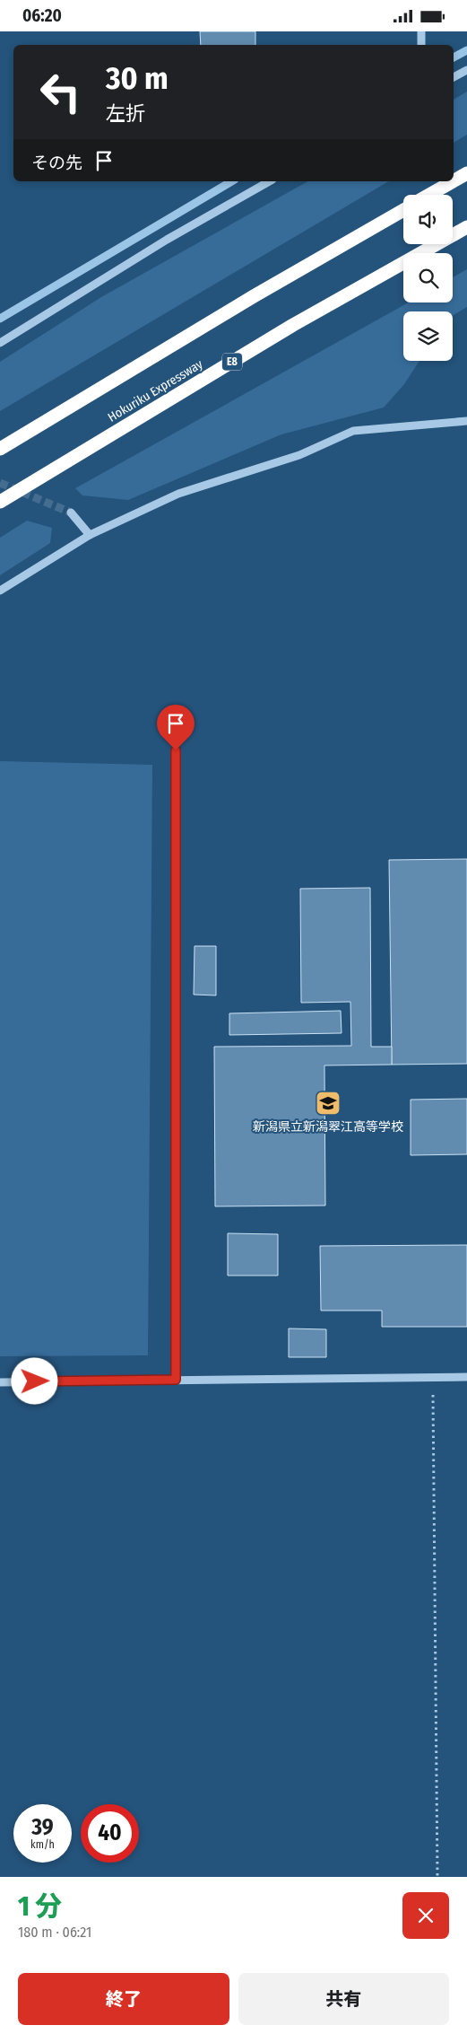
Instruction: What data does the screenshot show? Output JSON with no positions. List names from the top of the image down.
{
  "streets": {
    "highway": ["E8", "Hokuriku Expressway"]
  },
  "places": {
    "school or university": ["新潟県立新潟翠江高等学校"]
  },
  "page": {
    "status": "06:20",
    "turn": ["30 m", "左折"],
    "then": "その先",
    "speed": "39 km/h",
    "limit": "40",
    "heading": ["1 分", "180 m · 06:21"],
    "buttons": ["終了", "共有"]
  }
}
